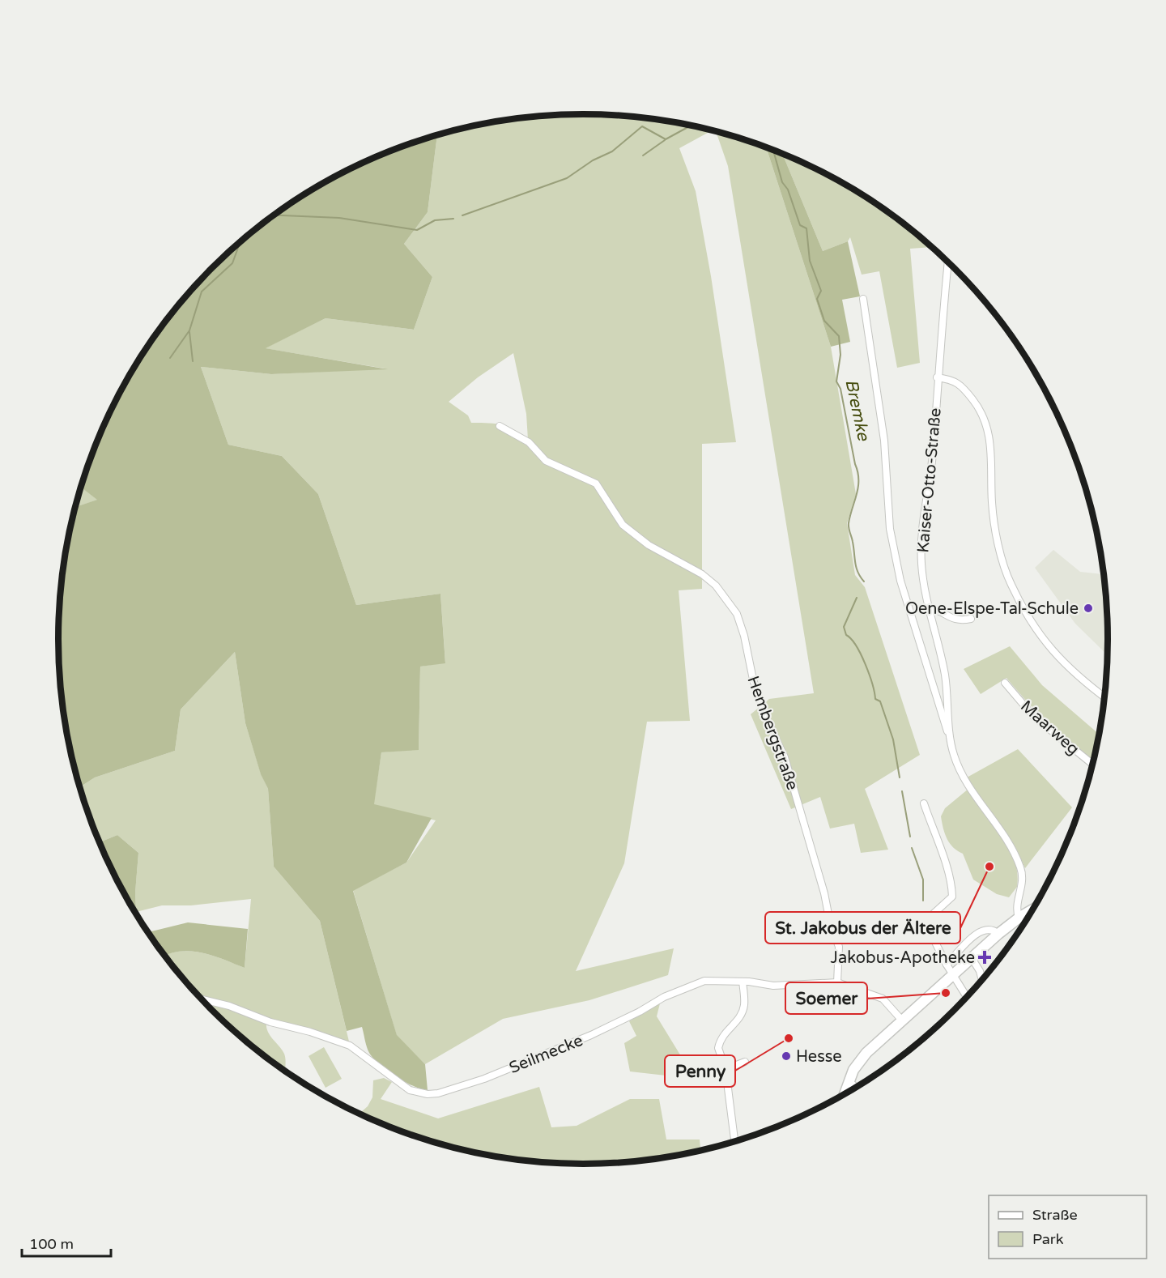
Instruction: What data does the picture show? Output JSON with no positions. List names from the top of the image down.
{
  "streets": {
    "street": [
      "Kaiser-Otto-Straße",
      "Maarweg",
      "Hembergstraße",
      "Seilmecke"
    ]
  },
  "crossings": [
    ["Hembergstraße", "Seilmecke"]
  ],
  "water": ["Bremke"],
  "places": {
    "other": [
      "Oene-Elspe-Tal-Schule",
      "St. Jakobus der Ältere",
      "Soemer",
      "Penny",
      "Hesse"
    ],
    "health": ["Jakobus-Apotheke"]
  },
  "legend": ["Straße", "Park"],
  "scale_bar": "100 m"
}
